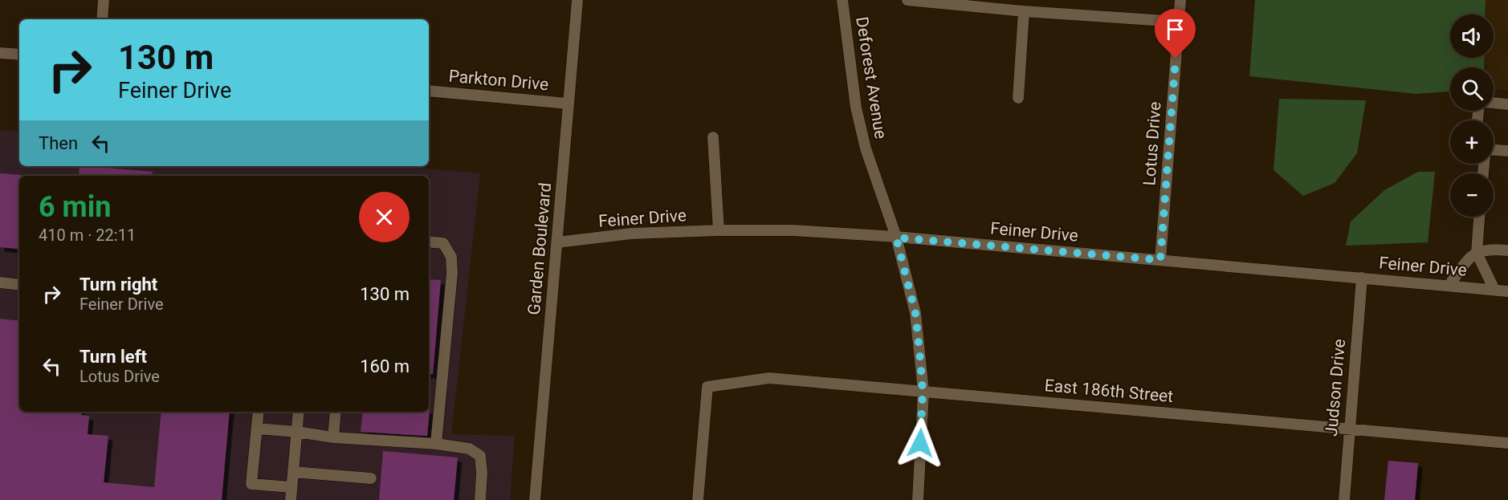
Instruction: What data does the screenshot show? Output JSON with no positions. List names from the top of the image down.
{
  "streets": {
    "street": [
      "Deforest Avenue",
      "Parkton Drive",
      "Lotus Drive",
      "Feiner Drive",
      "Garden Boulevard",
      "Judson Drive",
      "East 186th Street"
    ]
  },
  "crossings": [
    ["Deforest Avenue", "Feiner Drive"],
    ["Deforest Avenue", "East 186th Street"],
    ["Parkton Drive", "Garden Boulevard"],
    ["Lotus Drive", "Feiner Drive"],
    ["Feiner Drive", "Garden Boulevard"],
    ["Feiner Drive", "Judson Drive"],
    ["Judson Drive", "East 186th Street"]
  ],
  "page": {
    "map_buttons": ["+", "−"],
    "turn": ["130 m", "Feiner Drive"],
    "then": "Then",
    "heading": ["6 min", "410 m · 22:11"],
    "list": [
      {
        "name": "Turn right",
        "note": "Feiner Drive",
        "value": "130 m"
      },
      {
        "name": "Turn left",
        "note": "Lotus Drive",
        "value": "160 m"
      }
    ]
  }
}
